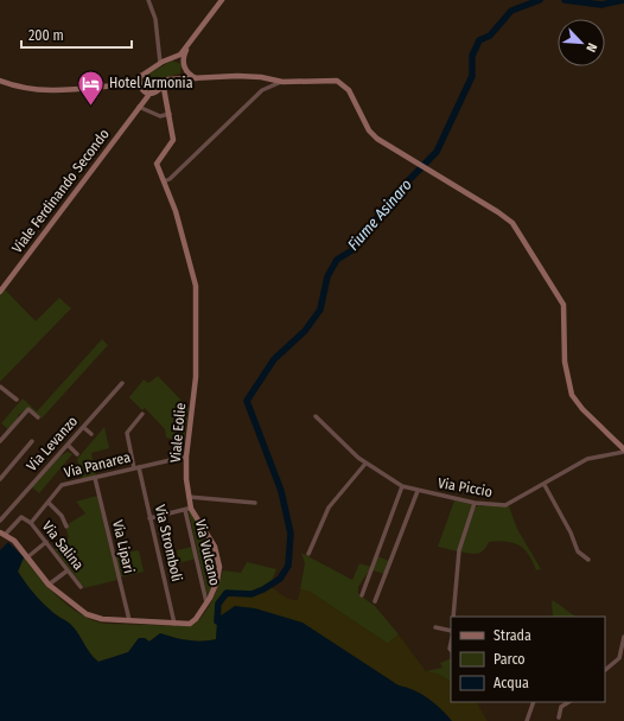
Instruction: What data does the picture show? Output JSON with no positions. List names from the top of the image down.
{
  "streets": {
    "street": [
      "Viale Ferdinando Secondo",
      "Viale Eolie",
      "Via Levanzo",
      "Via Panarea",
      "Via Piccio",
      "Via Stromboli",
      "Via Salina",
      "Via Lipari",
      "Via Vulcano"
    ]
  },
  "crossings": [
    ["Viale Ferdinando Secondo", "Viale Eolie"],
    ["Viale Eolie", "Via Panarea"],
    ["Viale Eolie", "Via Stromboli"],
    ["Viale Eolie", "Via Salina"],
    ["Viale Eolie", "Via Lipari"],
    ["Viale Eolie", "Via Vulcano"],
    ["Via Panarea", "Via Stromboli"],
    ["Via Panarea", "Via Salina"],
    ["Via Panarea", "Via Lipari"]
  ],
  "water": ["Fiume Asinaro"],
  "places": {
    "hotel": ["Hotel Armonia"]
  },
  "legend": ["Strada", "Parco", "Acqua"],
  "scale_bar": "200 m",
  "north": "bottom right"
}
